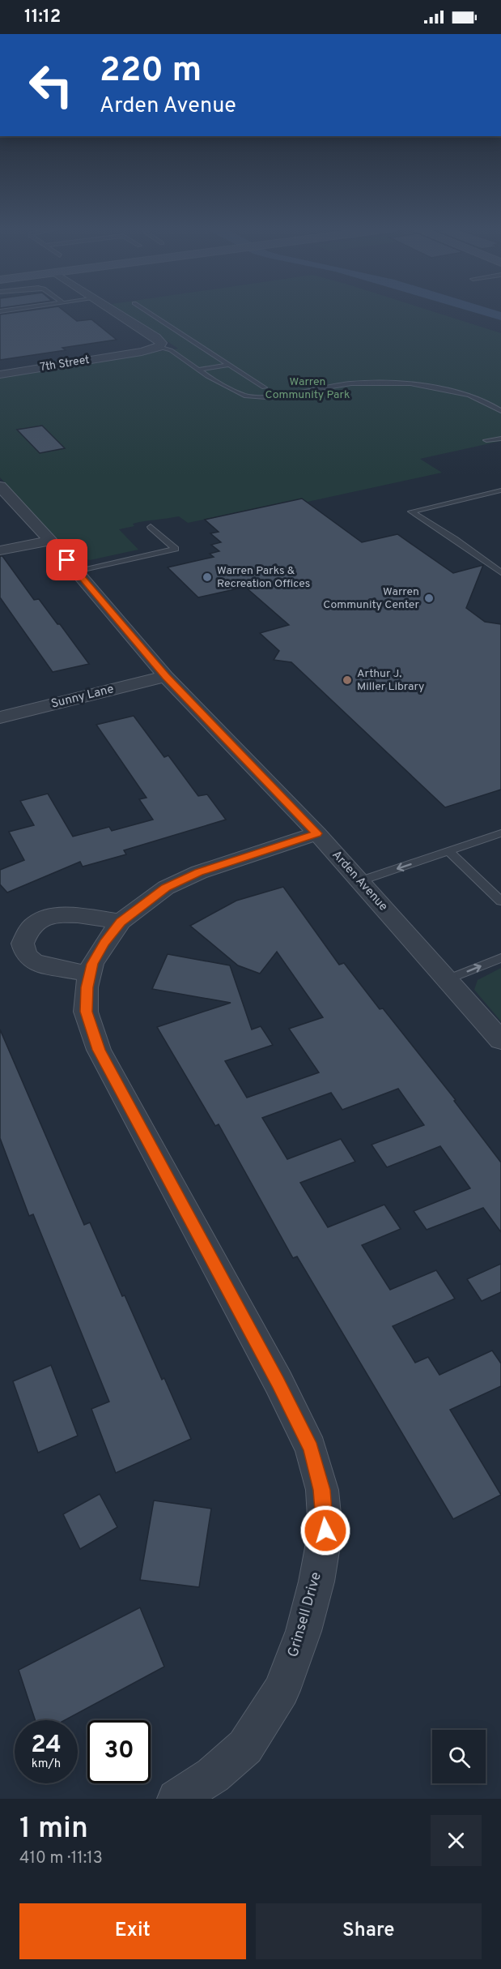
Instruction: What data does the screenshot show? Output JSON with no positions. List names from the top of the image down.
{
  "streets": {
    "street": [
      "7th Street",
      "Sunny Lane",
      "Arden Avenue",
      "Grinsell Drive"
    ]
  },
  "crossings": [
    ["Sunny Lane", "Arden Avenue"],
    ["Arden Avenue", "Grinsell Drive"]
  ],
  "parks": ["Warren Community Park"],
  "places": ["Warren Parks & Recreation Offices", "Warren Community Center", "Arthur J. Miller Library"],
  "page": {
    "status": "11:12",
    "turn": ["220 m", "Arden Avenue"],
    "speed": "24 km/h",
    "limit": "30",
    "heading": ["1 min", "410 m · 11:13"],
    "buttons": ["Exit", "Share"]
  }
}
